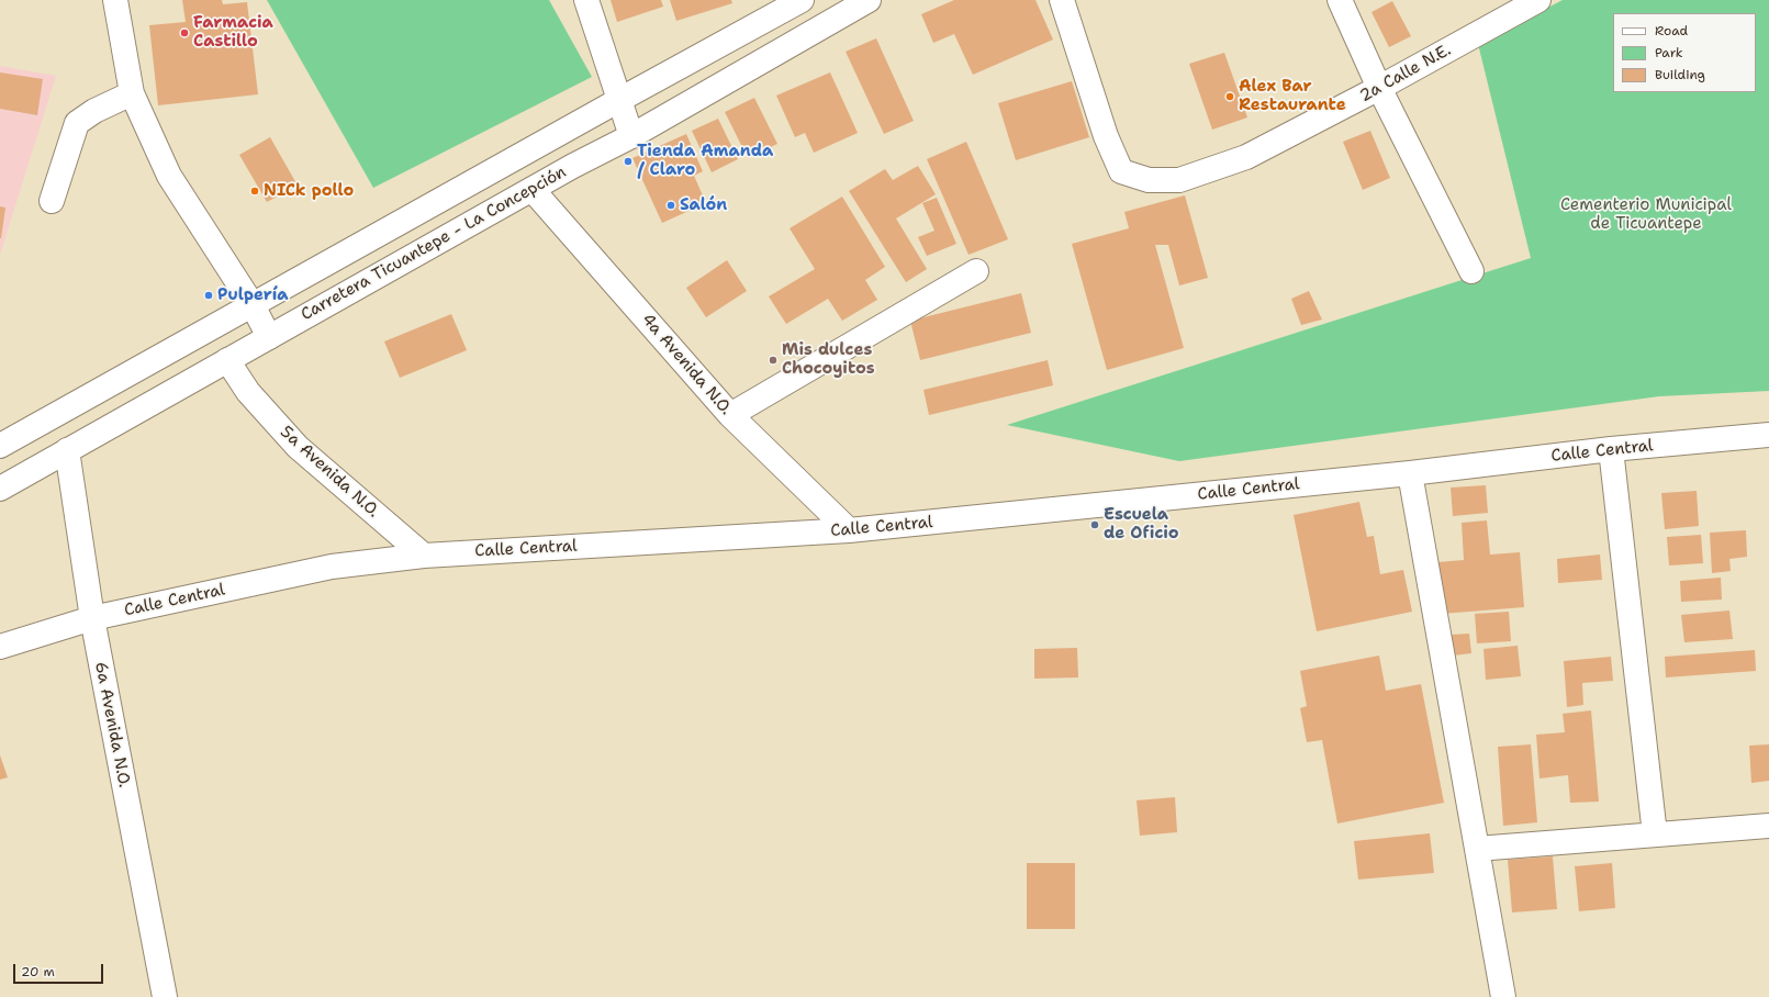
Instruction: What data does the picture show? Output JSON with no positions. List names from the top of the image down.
{
  "streets": {
    "street": [
      "2a Calle N.E.",
      "Carretera Ticuantepe - La Concepción",
      "4a Avenida N.O.",
      "Calle Central",
      "5a Avenida N.O.",
      "6a Avenida N.O."
    ]
  },
  "crossings": [
    ["Carretera Ticuantepe - La Concepción", "4a Avenida N.O."],
    ["Carretera Ticuantepe - La Concepción", "5a Avenida N.O."],
    ["Carretera Ticuantepe - La Concepción", "6a Avenida N.O."],
    ["4a Avenida N.O.", "Calle Central"],
    ["Calle Central", "5a Avenida N.O."],
    ["Calle Central", "6a Avenida N.O."]
  ],
  "parks": ["Cementerio Municipal de Ticuantepe"],
  "places": [
    "Farmacia Castillo",
    "Alex Bar Restaurante",
    "Tienda Amanda / Claro",
    "NICk pollo",
    "Salón",
    "Pulpería",
    "Mis dulces Chocoyitos",
    "Escuela de Oficio"
  ],
  "legend": ["Road", "Park", "Building"],
  "scale_bar": "20 m"
}
